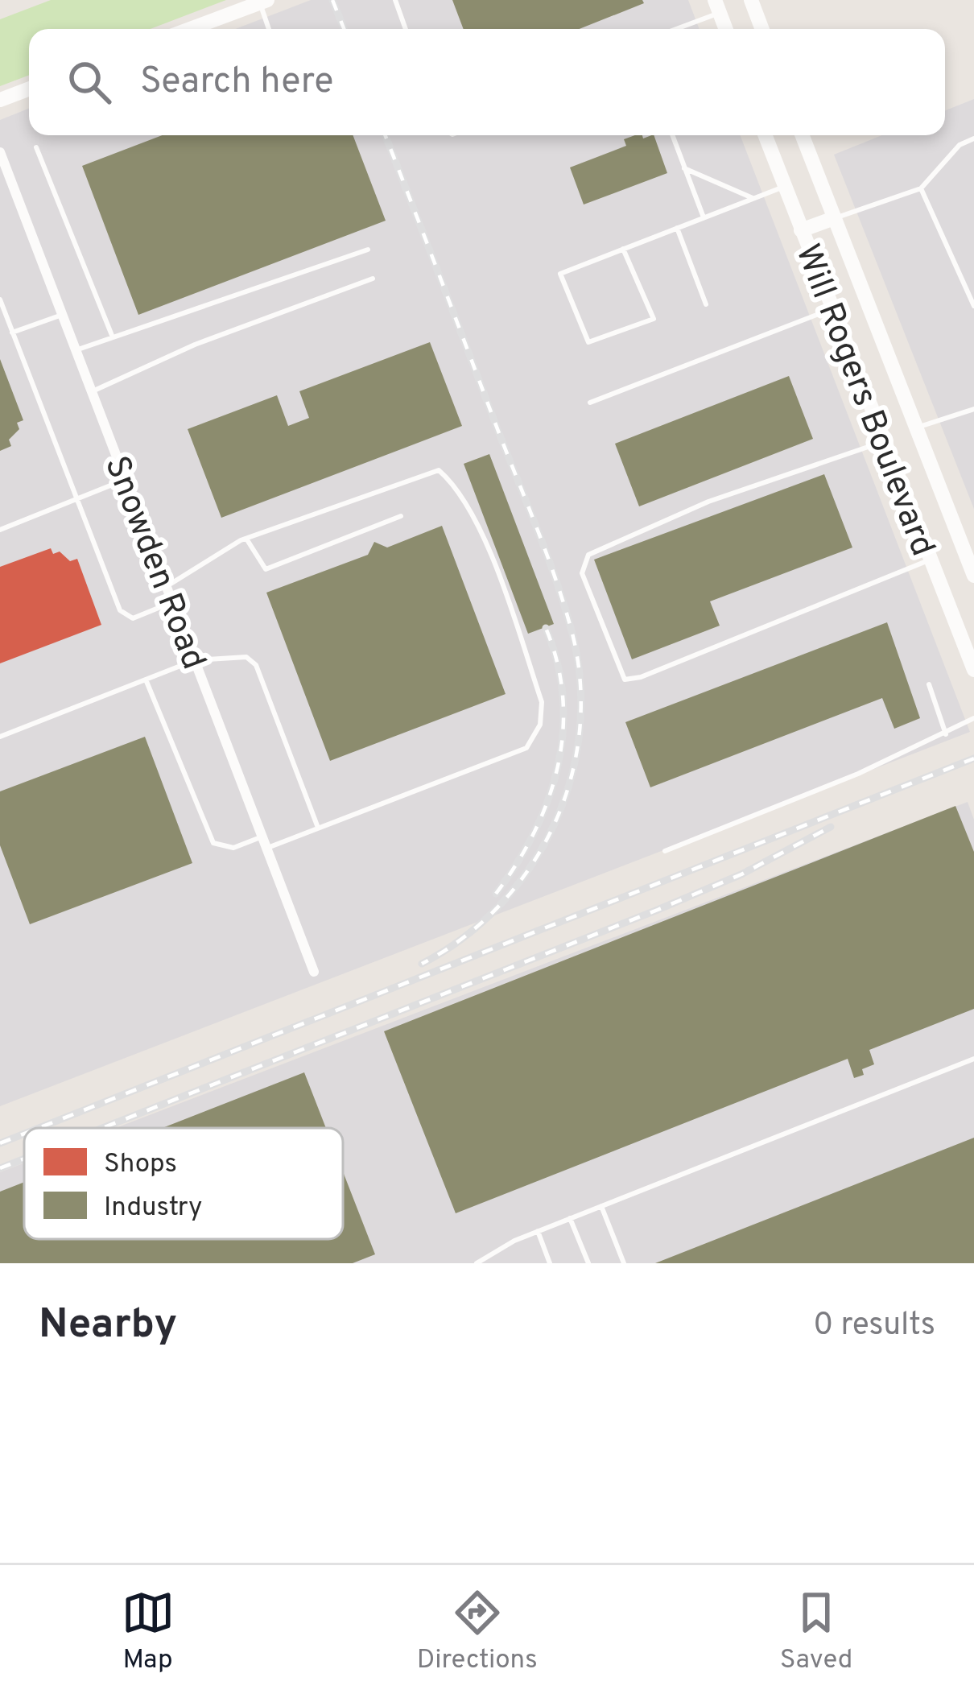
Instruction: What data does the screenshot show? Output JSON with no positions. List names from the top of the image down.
{
  "streets": {
    "main road": ["Will Rogers Boulevard"],
    "street": ["Snowden Road"]
  },
  "legend": ["Shops", "Industry"],
  "page": {
    "search": "Search here",
    "heading": ["Nearby", "0 results"],
    "nav": ["Map", "Directions", "Saved"]
  }
}
